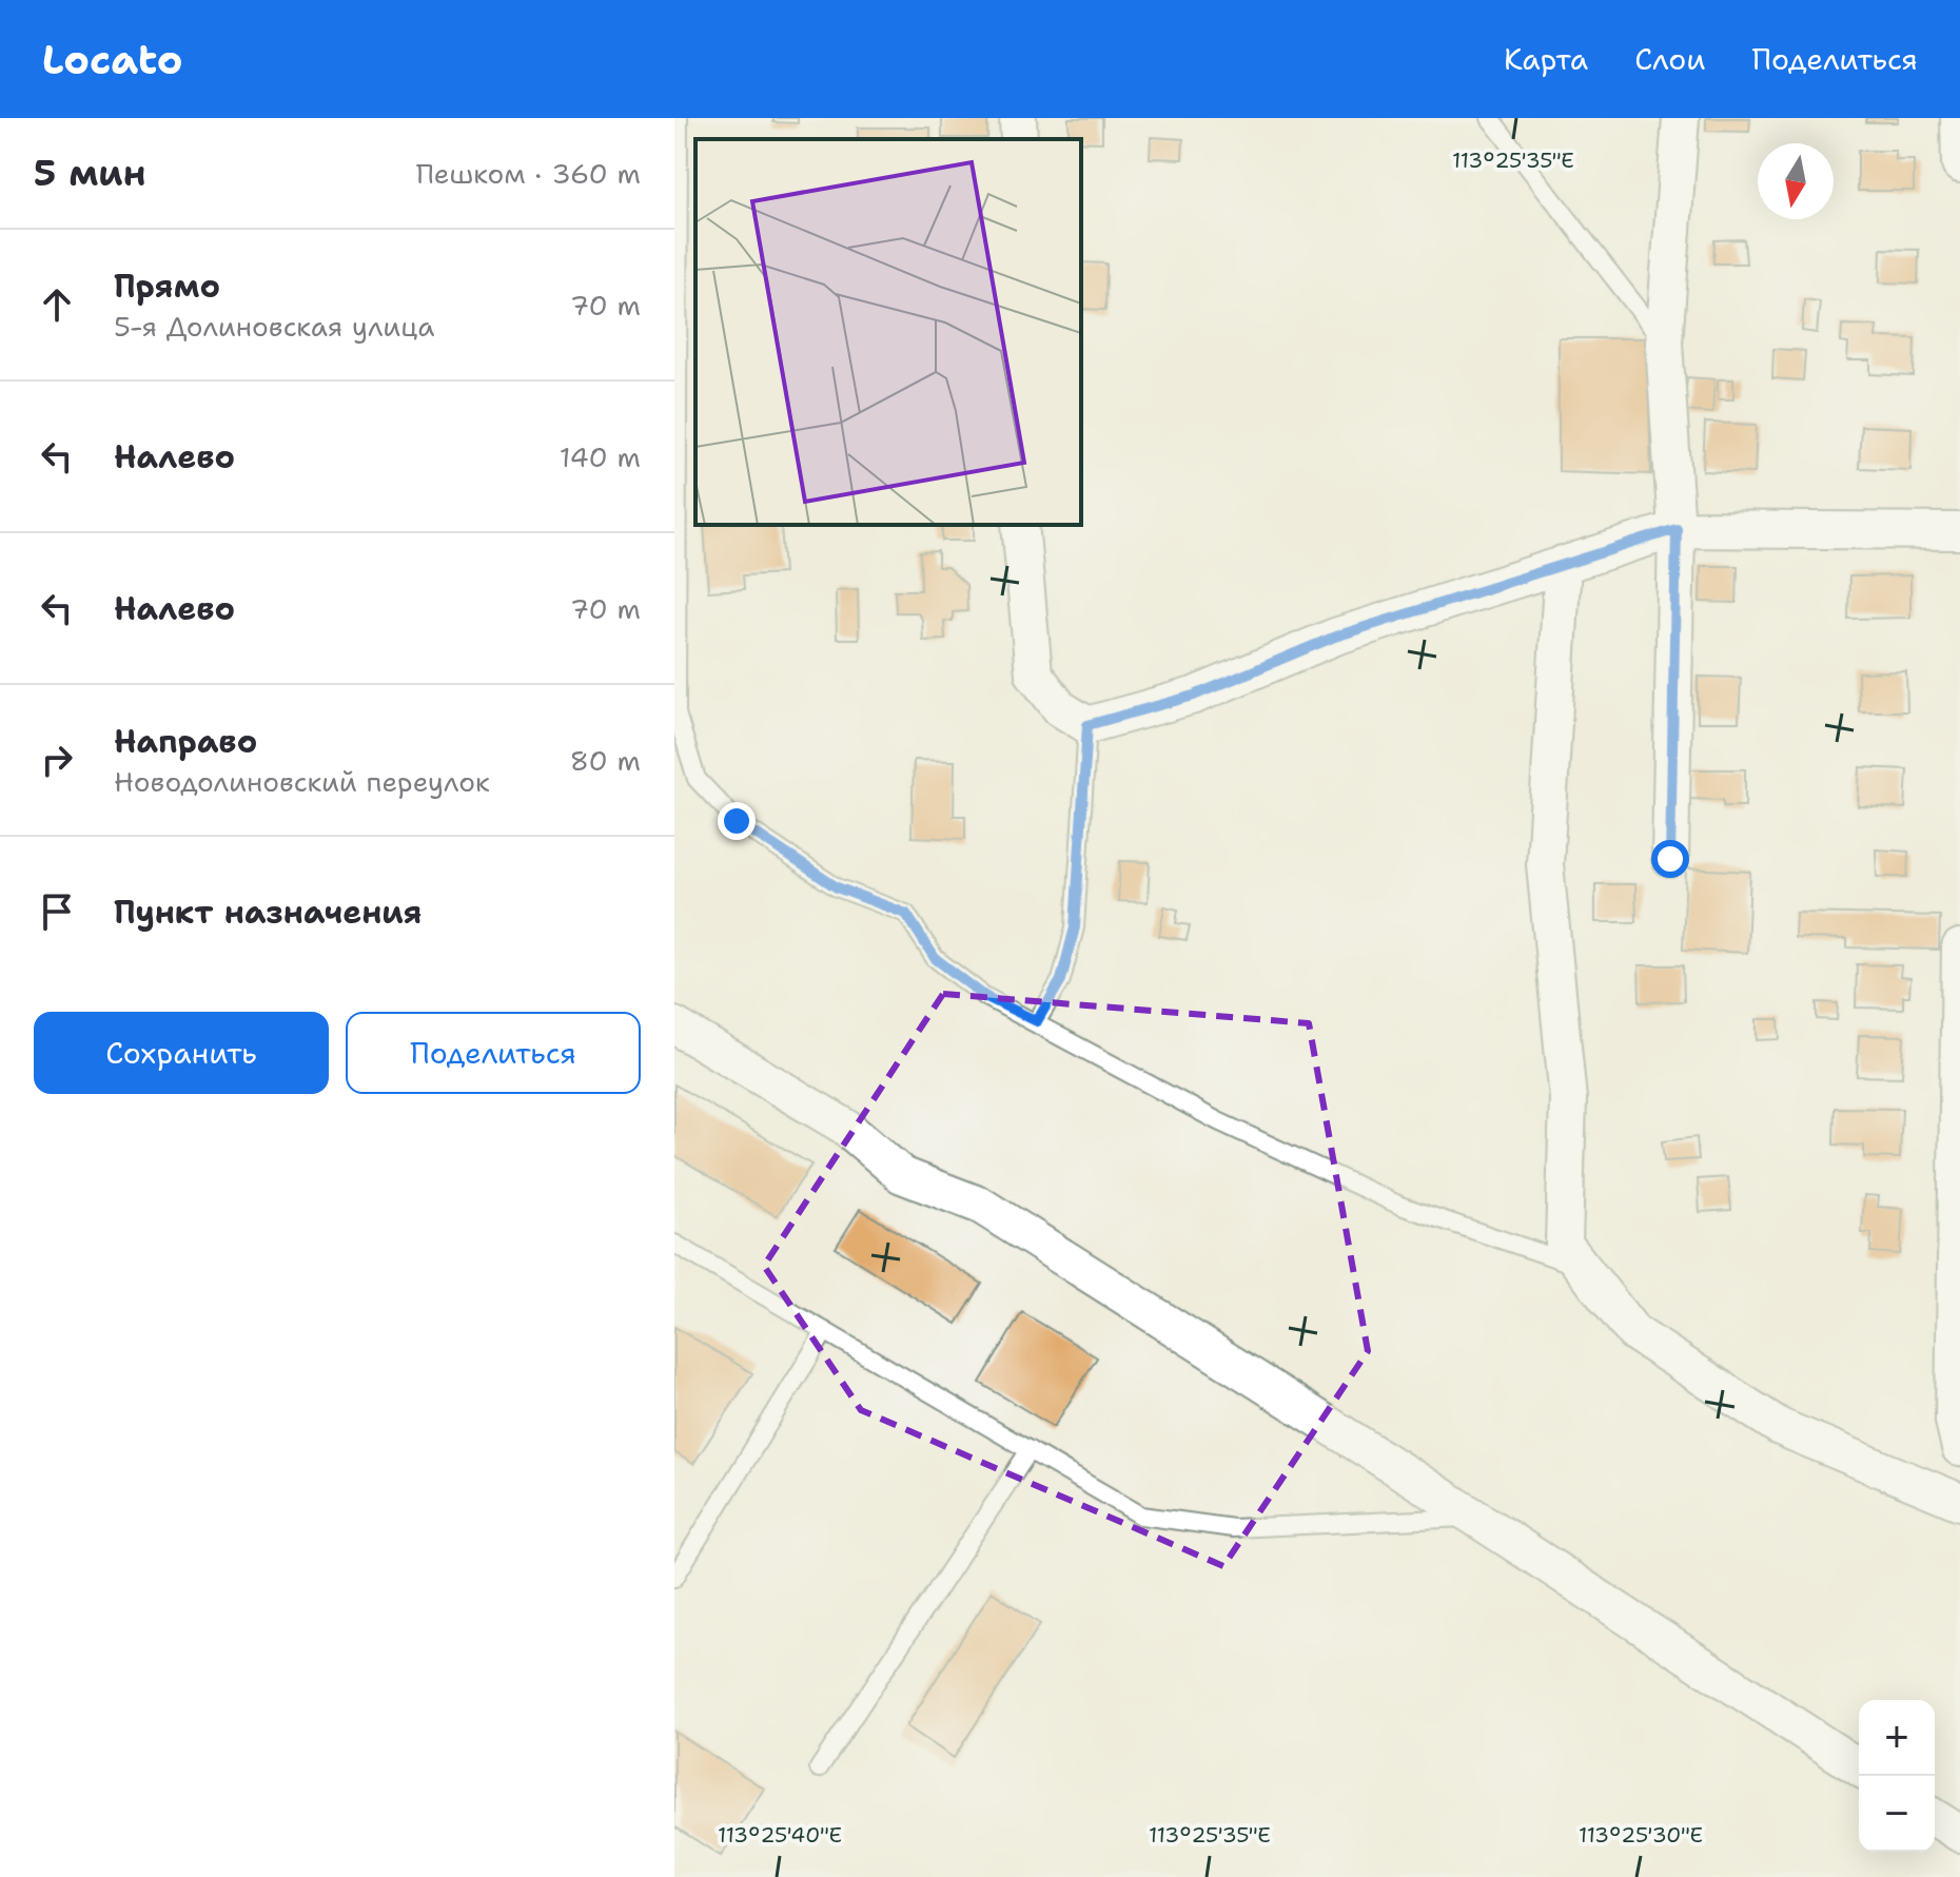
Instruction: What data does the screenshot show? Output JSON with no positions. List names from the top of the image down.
{
  "north": "bottom",
  "page": {
    "header": "Locato",
    "nav": ["Карта", "Слои", "Поделиться"],
    "heading": ["5 мин", "Пешком · 360 m"],
    "list": [
      ["Прямо", "5-я Долиновская улица", "70 m"],
      ["Налево", "140 m"],
      ["Налево", "70 m"],
      ["Направо", "Новодолиновский переулок", "80 m"],
      "Пункт назначения"
    ],
    "buttons": ["Сохранить", "Поделиться"],
    "map_buttons": ["+", "−"]
  },
  "coordinates": ["113°25'35\"E", "113°25'40\"E", "113°25'30\"E"]
}
